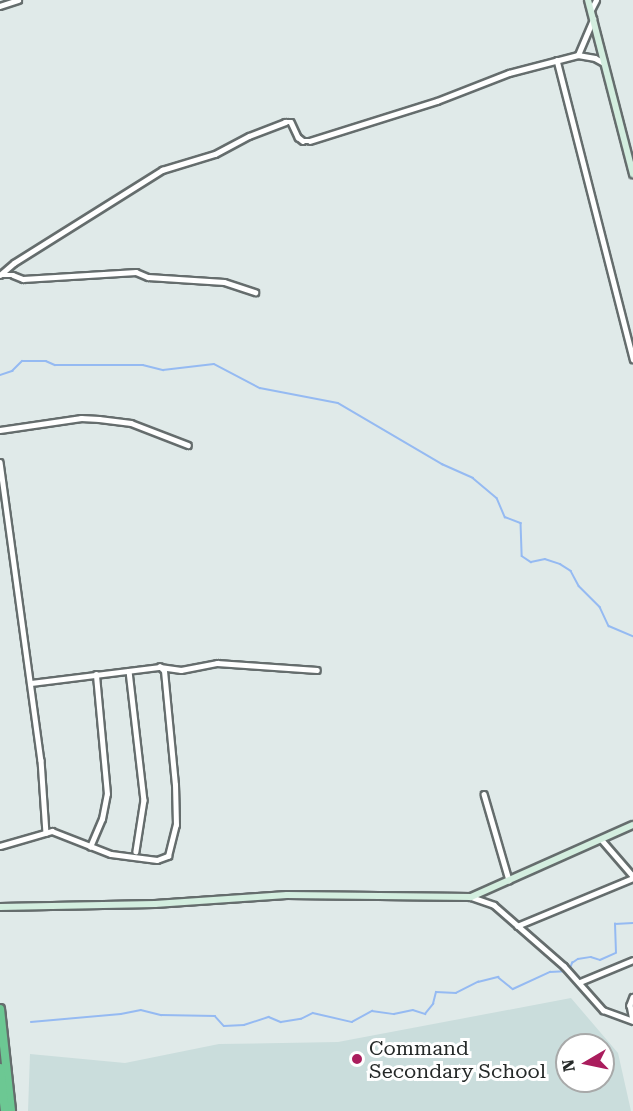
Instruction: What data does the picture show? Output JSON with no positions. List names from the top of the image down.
{
  "places": ["Command Secondary School"],
  "north": "left"
}
